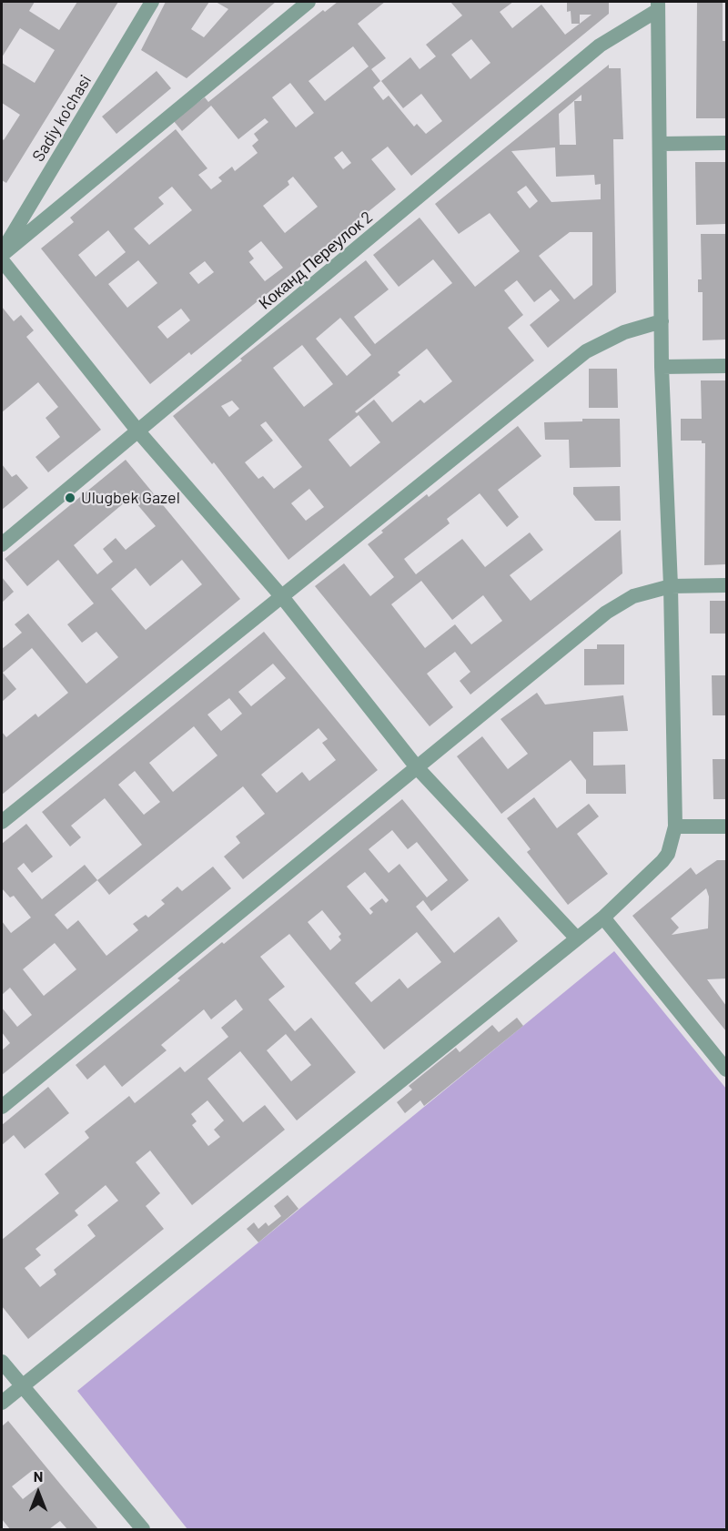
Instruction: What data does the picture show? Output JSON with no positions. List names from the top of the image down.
{
  "streets": {
    "street": ["Sadiy ko'chasi", "Коканд Πереулок 2"]
  },
  "places": ["Ulugbek Gazel"],
  "north": "top"
}
